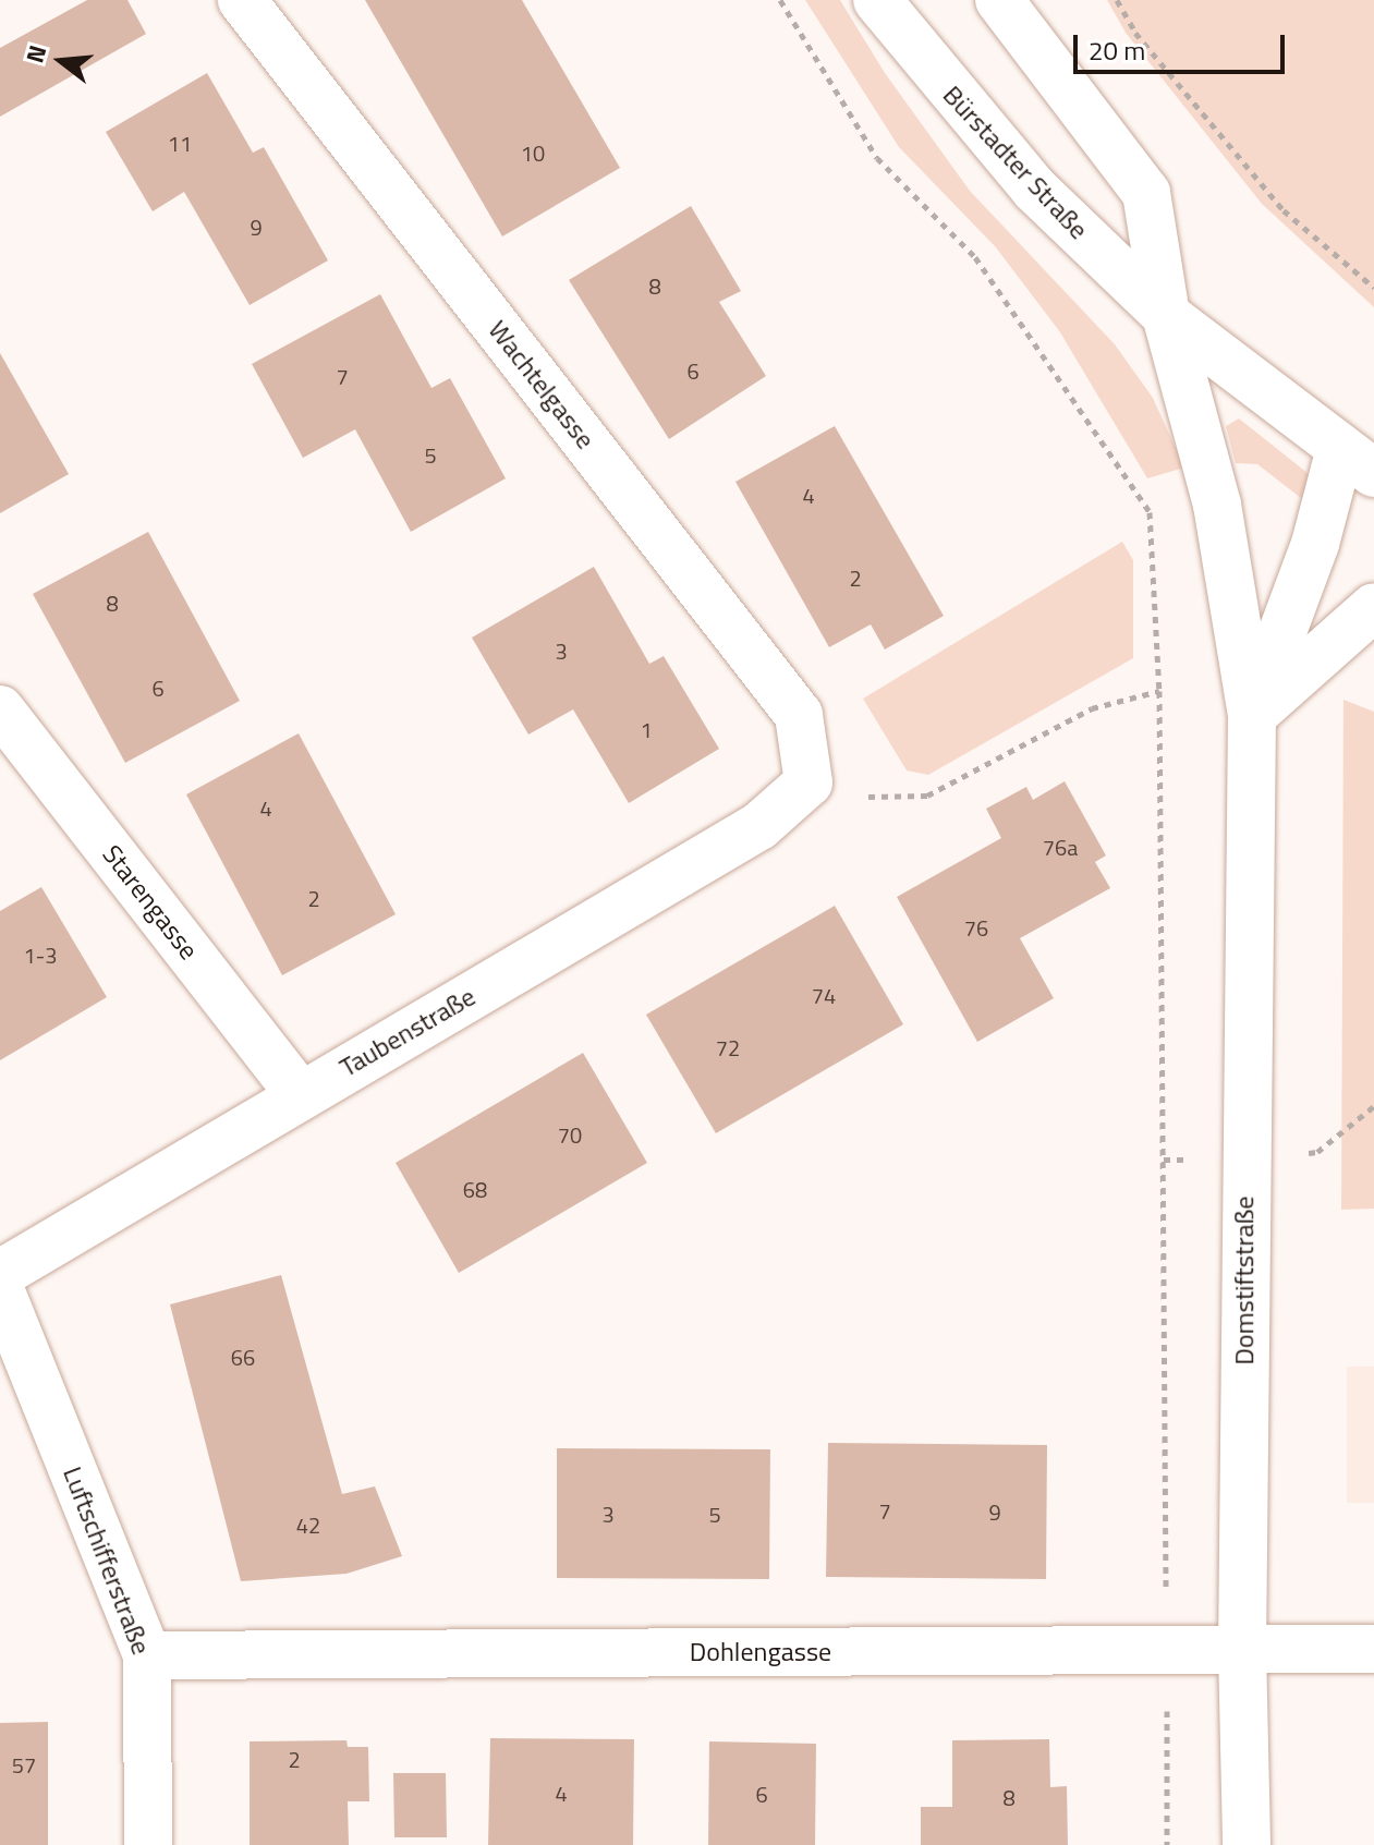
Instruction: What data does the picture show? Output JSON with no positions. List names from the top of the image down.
{
  "streets": {
    "street": [
      "Bürstadter Straße",
      "Wachtelgasse",
      "Starengasse",
      "Taubenstraße",
      "Domstiftstraße",
      "Luftschifferstraße",
      "Dohlengasse"
    ]
  },
  "crossings": [
    ["Wachtelgasse", "Taubenstraße"],
    ["Starengasse", "Taubenstraße"],
    ["Domstiftstraße", "Dohlengasse"],
    ["Luftschifferstraße", "Dohlengasse"]
  ],
  "house_numbers": [
    "11",
    "10",
    "9",
    "8",
    "6",
    "7",
    "5",
    "4",
    "2",
    "8",
    "3",
    "6",
    "1",
    "4",
    "76a",
    "2",
    "76",
    "1-3",
    "74",
    "72",
    "70",
    "68",
    "66",
    "7",
    "9",
    "3",
    "5",
    "42",
    "2",
    "57",
    "4",
    "6",
    "8"
  ],
  "scale_bar": "20 m",
  "north": "left"
}
